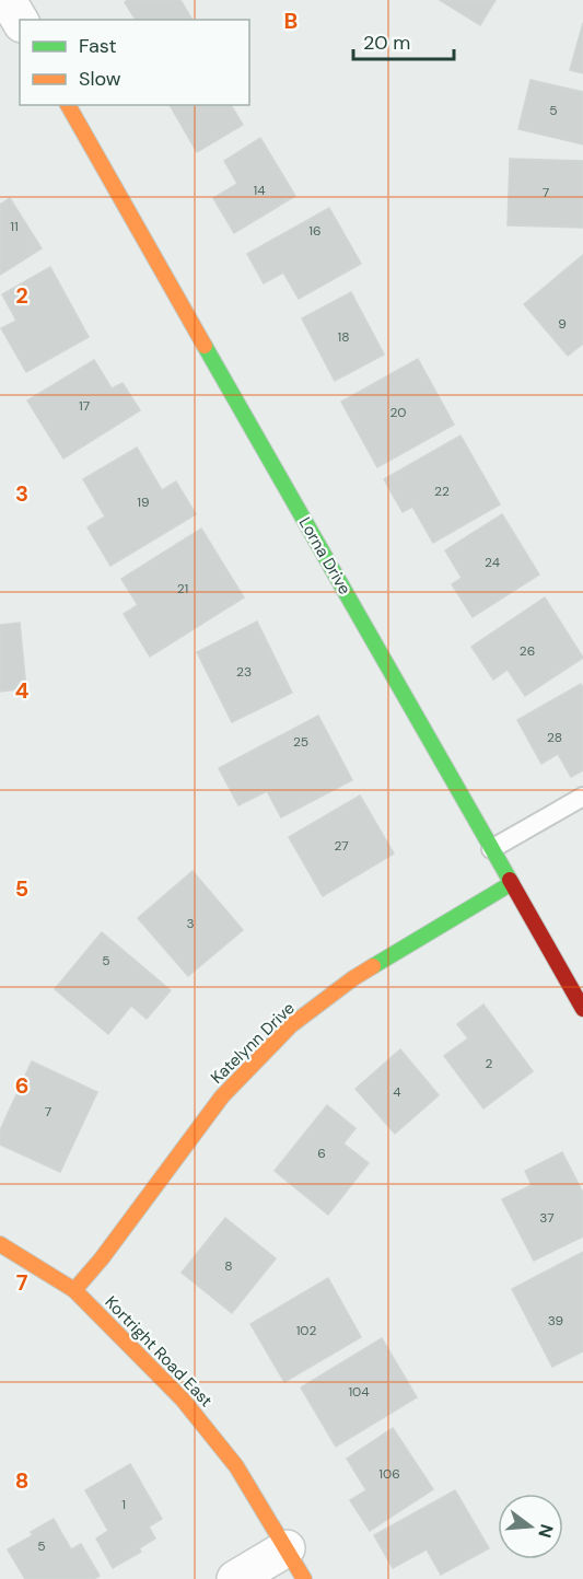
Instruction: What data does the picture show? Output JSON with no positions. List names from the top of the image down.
{
  "streets": {
    "street": ["Lorna Drive", "Katelynn Drive", "Kortright Road East"]
  },
  "crossings": [
    ["Lorna Drive", "Katelynn Drive"],
    ["Katelynn Drive", "Kortright Road East"]
  ],
  "house_numbers": [
    "5",
    "14",
    "7",
    "11",
    "16",
    "9",
    "18",
    "17",
    "20",
    "22",
    "19",
    "24",
    "21",
    "26",
    "23",
    "28",
    "25",
    "27",
    "3",
    "5",
    "2",
    "4",
    "7",
    "6",
    "37",
    "8",
    "39",
    "102",
    "104",
    "106",
    "1",
    "5"
  ],
  "legend": ["Fast", "Slow"],
  "scale_bar": "20 m",
  "north": "right",
  "grid": {
    "columns": ["B"],
    "rows": [
      "2",
      "3",
      "4",
      "5",
      "6",
      "7",
      "8"
    ]
  }
}
